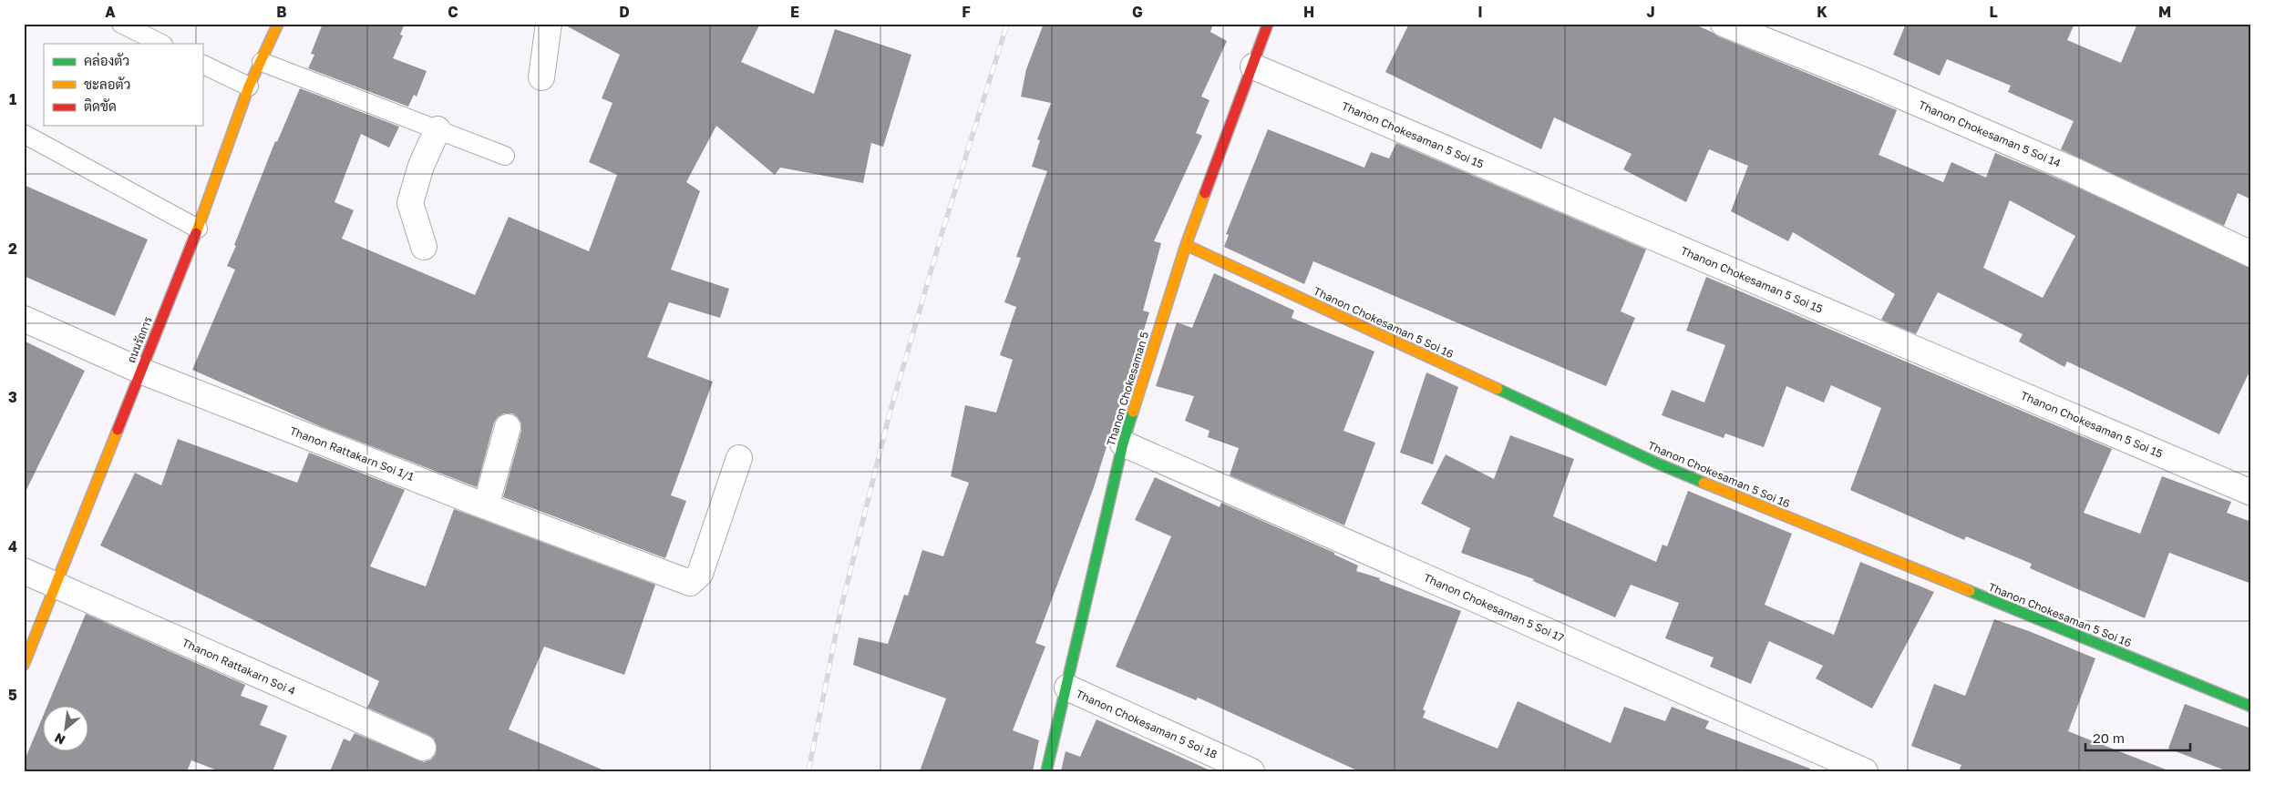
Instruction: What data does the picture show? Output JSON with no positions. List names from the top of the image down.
{
  "streets": {
    "street": [
      "Thanon Chokesaman 5 Soi 14",
      "Thanon Chokesaman 5 Soi 15",
      "Thanon Chokesaman 5 Soi 16",
      "ถนนรัถการ",
      "Thanon Chokesaman 5",
      "Thanon Rattakarn Soi 1/1",
      "Thanon Chokesaman 5 Soi 17",
      "Thanon Rattakarn Soi 4",
      "Thanon Chokesaman 5 Soi 18"
    ]
  },
  "crossings": [
    ["Thanon Chokesaman 5 Soi 15", "Thanon Chokesaman 5"],
    ["Thanon Chokesaman 5 Soi 16", "Thanon Chokesaman 5"],
    ["ถนนรัถการ", "Thanon Rattakarn Soi 1/1"],
    ["ถนนรัถการ", "Thanon Rattakarn Soi 4"],
    ["Thanon Chokesaman 5", "Thanon Chokesaman 5 Soi 17"],
    ["Thanon Chokesaman 5", "Thanon Chokesaman 5 Soi 18"]
  ],
  "legend": ["คล่องตัว", "ชะลอตัว", "ติดขัด"],
  "scale_bar": "20 m",
  "north": "bottom left",
  "grid": {
    "columns": [
      "A",
      "B",
      "C",
      "D",
      "E",
      "F",
      "G",
      "H",
      "I",
      "J",
      "K",
      "L",
      "M"
    ],
    "rows": [
      "1",
      "2",
      "3",
      "4",
      "5"
    ]
  }
}
